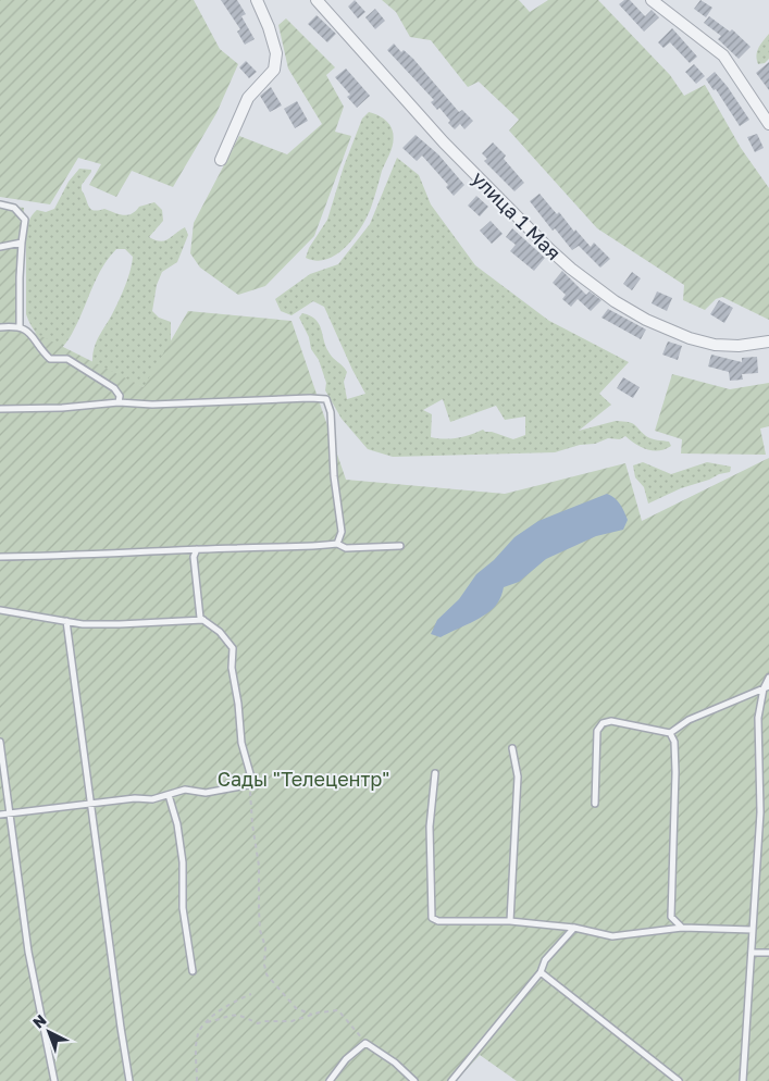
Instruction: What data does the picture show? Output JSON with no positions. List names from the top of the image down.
{
  "streets": {
    "street": ["улица 1 Мая"]
  },
  "parks": ["Сады \"Телецентр\""],
  "north": "top left"
}
